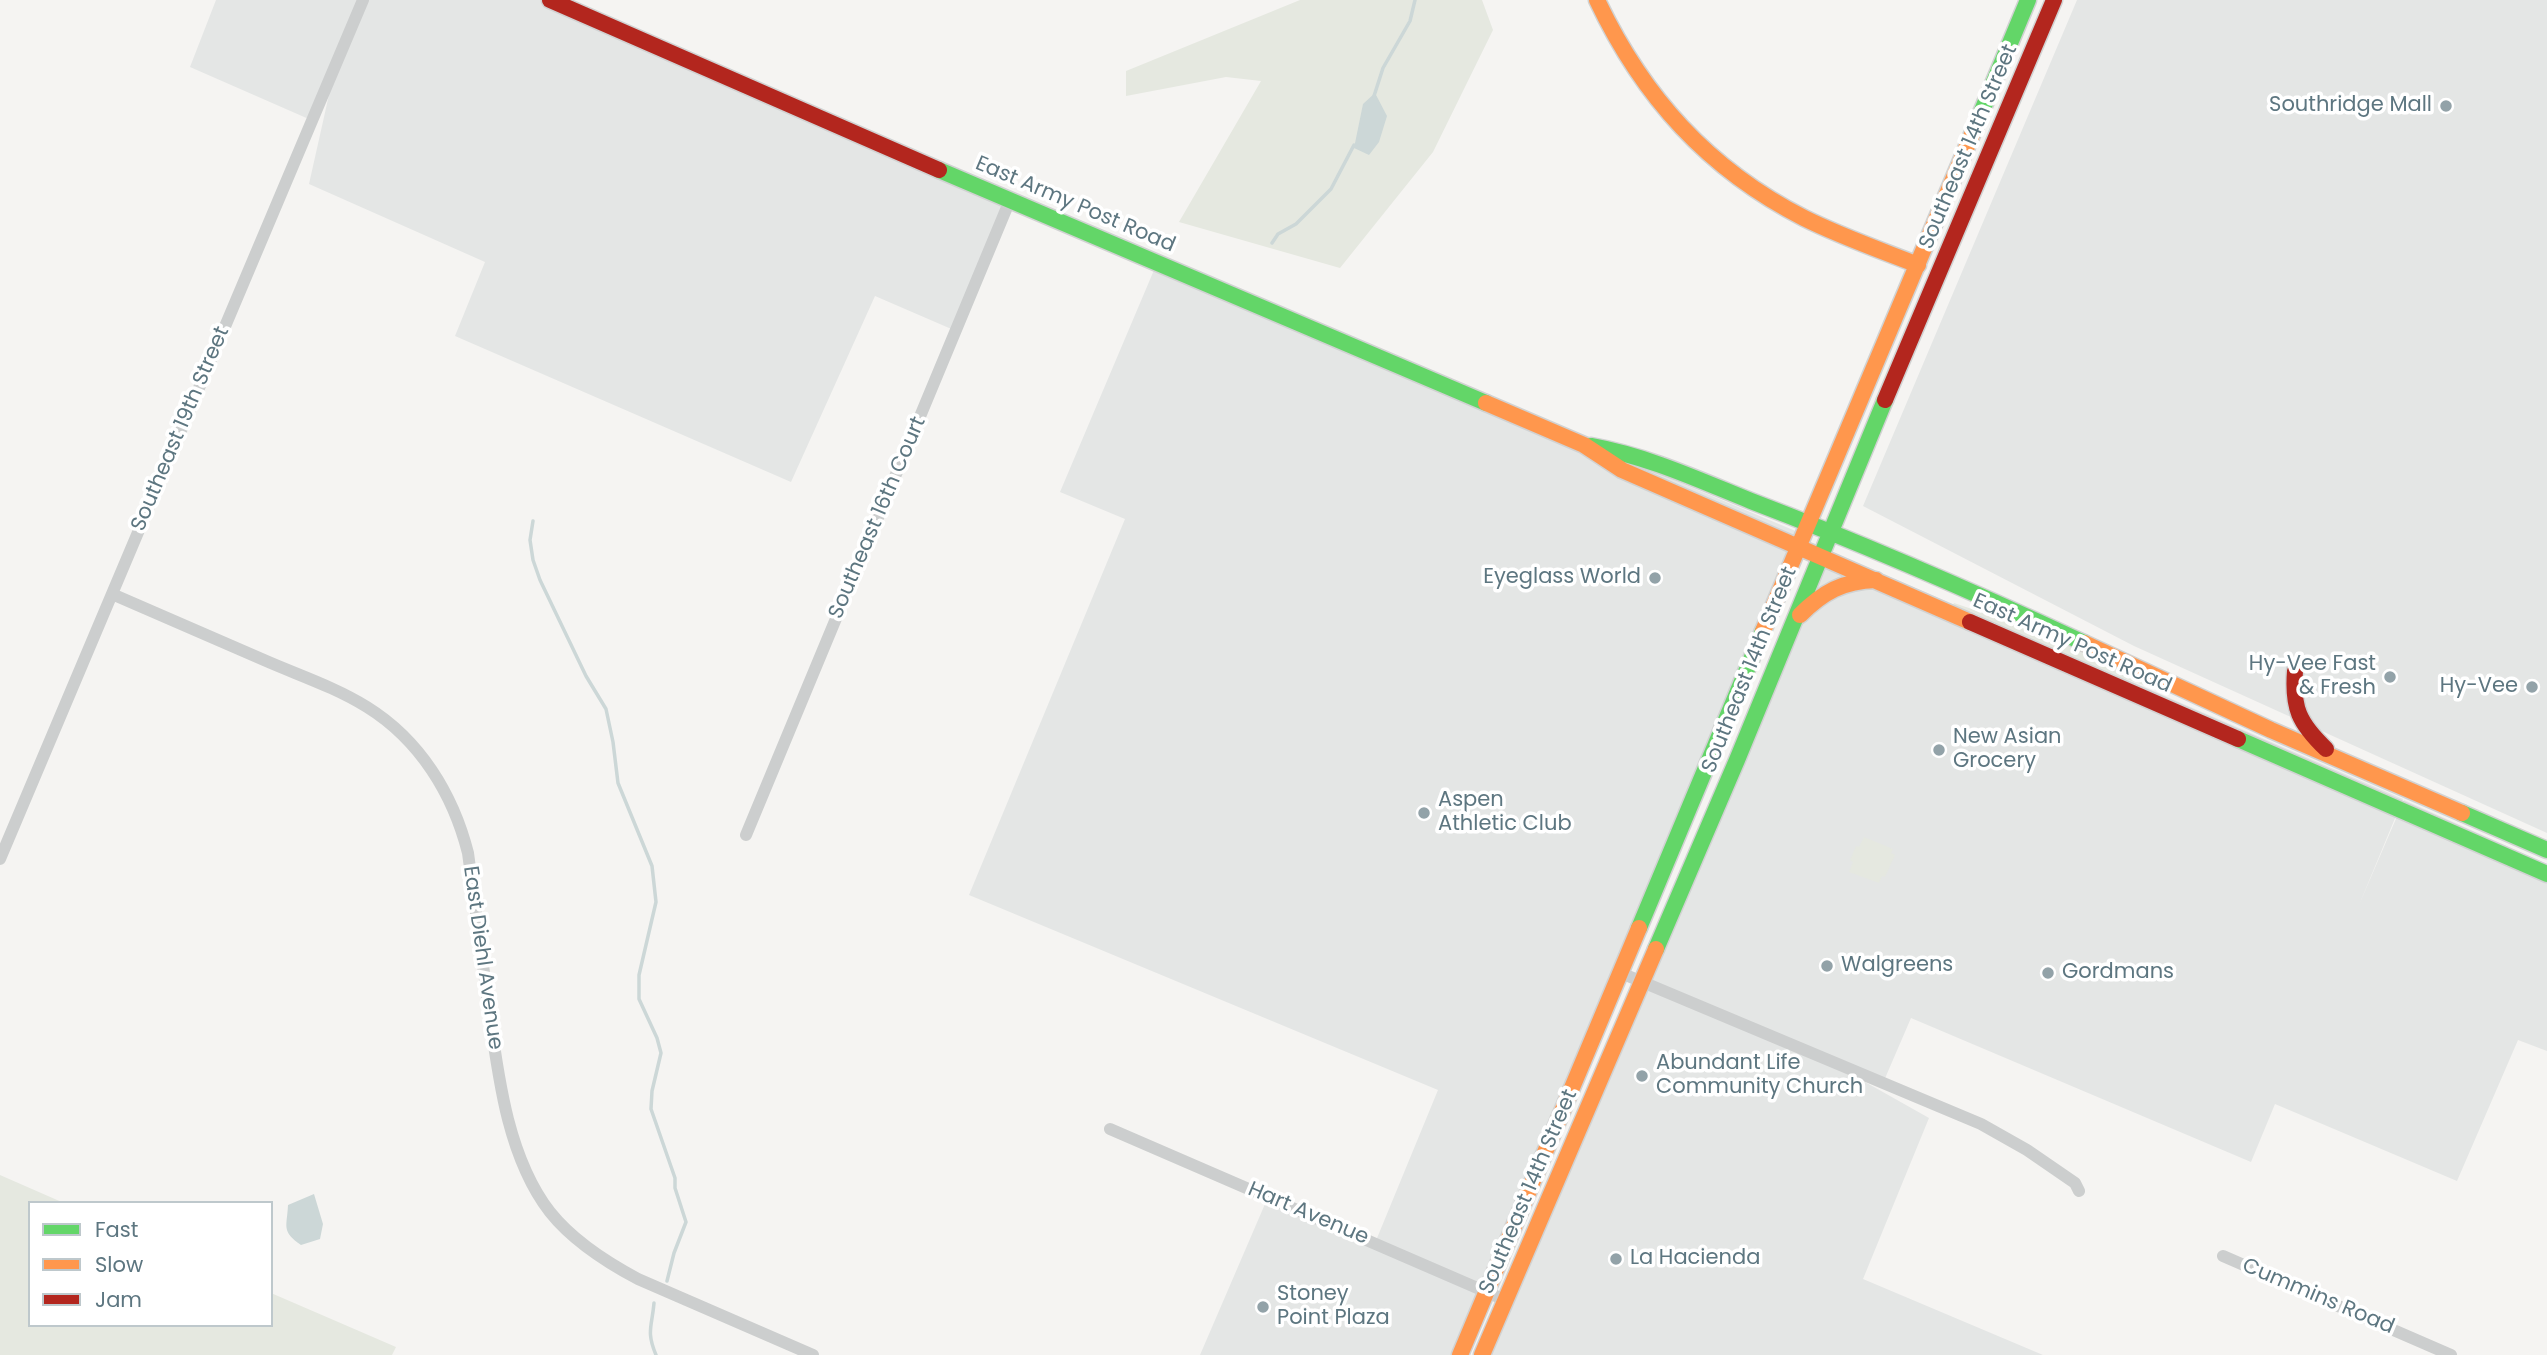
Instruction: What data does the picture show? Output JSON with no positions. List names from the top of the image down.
{
  "streets": {
    "main road": ["Southeast 14th Street", "East Army Post Road"],
    "street": [
      "Southeast 19th Street",
      "Southeast 16th Court",
      "East Diehl Avenue",
      "Hart Avenue",
      "Cummins Road"
    ]
  },
  "crossings": [
    ["Southeast 14th Street", "East Army Post Road"],
    ["Southeast 14th Street", "Hart Avenue"],
    ["East Army Post Road", "Southeast 16th Court"],
    ["Southeast 19th Street", "East Diehl Avenue"]
  ],
  "places": [
    "Southridge Mall",
    "Eyeglass World",
    "Hy-Vee Fast & Fresh",
    "Hy-Vee",
    "New Asian Grocery",
    "Aspen Athletic Club",
    "Walgreens",
    "Gordmans",
    "Abundant Life Community Church",
    "La Hacienda",
    "Stoney Point Plaza"
  ],
  "legend": ["Fast", "Slow", "Jam"]
}
